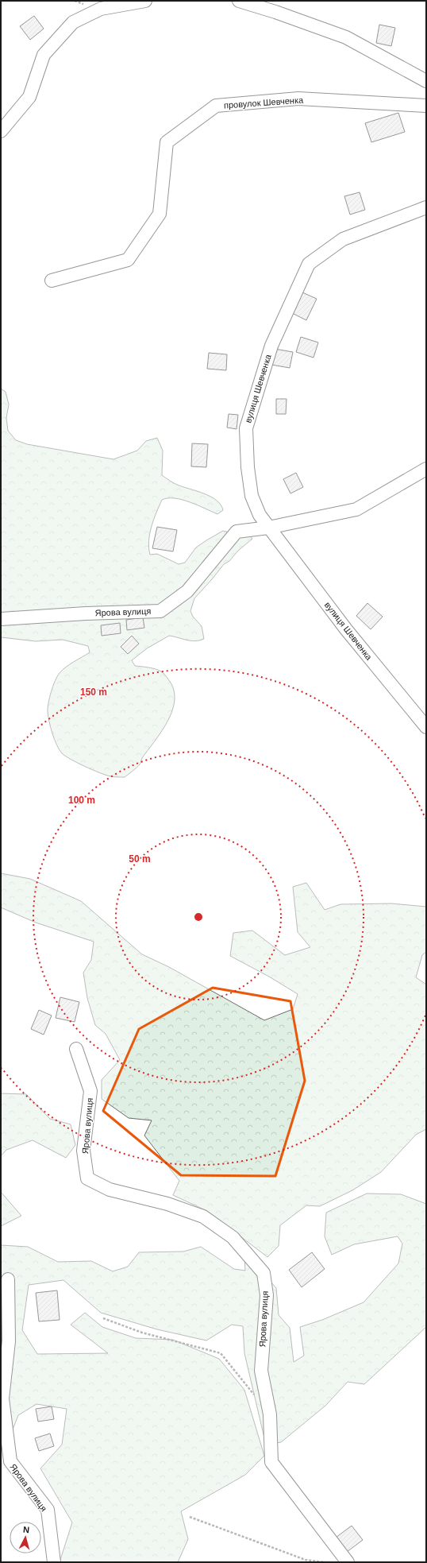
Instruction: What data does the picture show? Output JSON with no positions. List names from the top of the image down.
{
  "streets": {
    "street": ["провулок Шевченка", "вулиця Шевченка", "Ярова вулиця"]
  },
  "crossings": [
    ["вулиця Шевченка", "Ярова вулиця"]
  ],
  "north": "top",
  "rings": ["150 m", "100 m", "50 m"]
}
